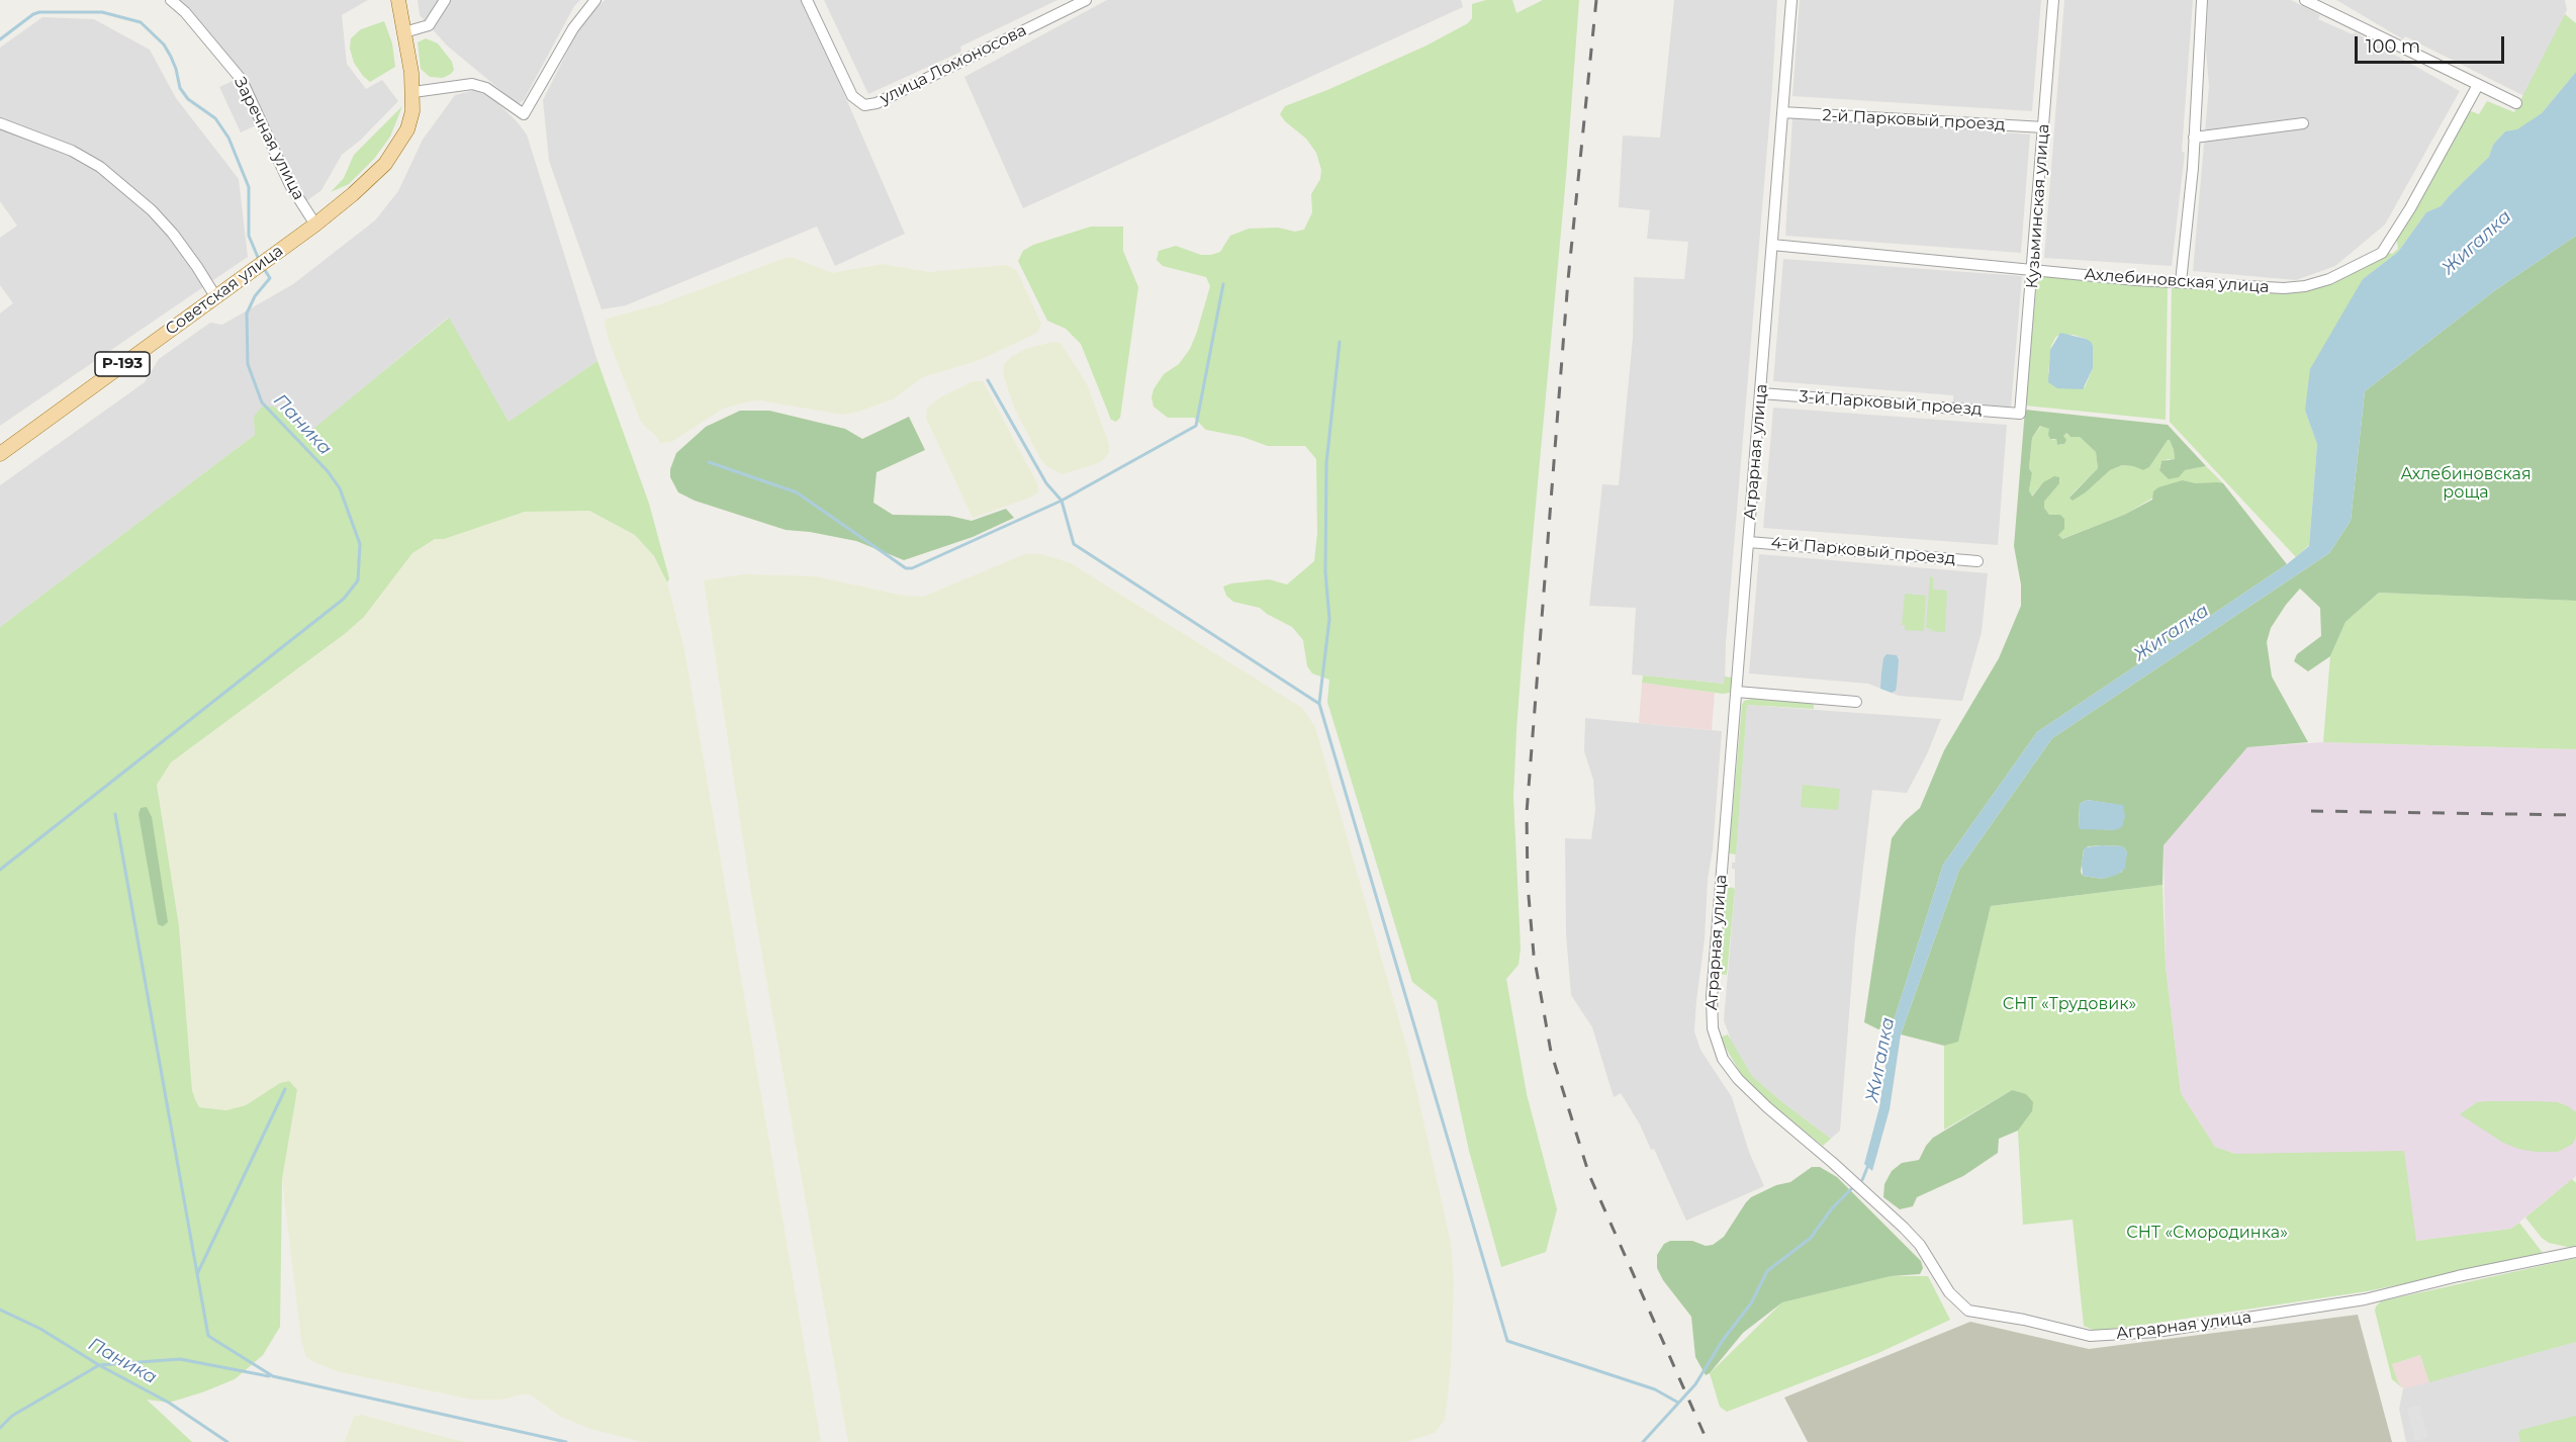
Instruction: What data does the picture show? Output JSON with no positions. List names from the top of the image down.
{
  "streets": {
    "main road": ["Советская улица", "Р-193"],
    "street": [
      "улица Ломоносова",
      "2-й Парковый проезд",
      "Заречная улица",
      "Кузьминская улица",
      "Ахлебиновская улица",
      "3-й Парковый проезд",
      "Аграрная улица",
      "4-й Парковый проезд"
    ]
  },
  "crossings": [
    ["2-й Парковый проезд", "Кузьминская улица"],
    ["2-й Парковый проезд", "Аграрная улица"],
    ["Заречная улица", "Советская улица"],
    ["Кузьминская улица", "Ахлебиновская улица"],
    ["Кузьминская улица", "3-й Парковый проезд"],
    ["Ахлебиновская улица", "Аграрная улица"],
    ["Советская улица", "Р-193"],
    ["3-й Парковый проезд", "Аграрная улица"],
    ["Аграрная улица", "4-й Парковый проезд"]
  ],
  "water": ["Жигалка", "Паника"],
  "parks": ["Ахлебиновская роща", "СНТ «Трудовик»", "СНТ «Смородинка»"],
  "scale_bar": "100 m"
}
